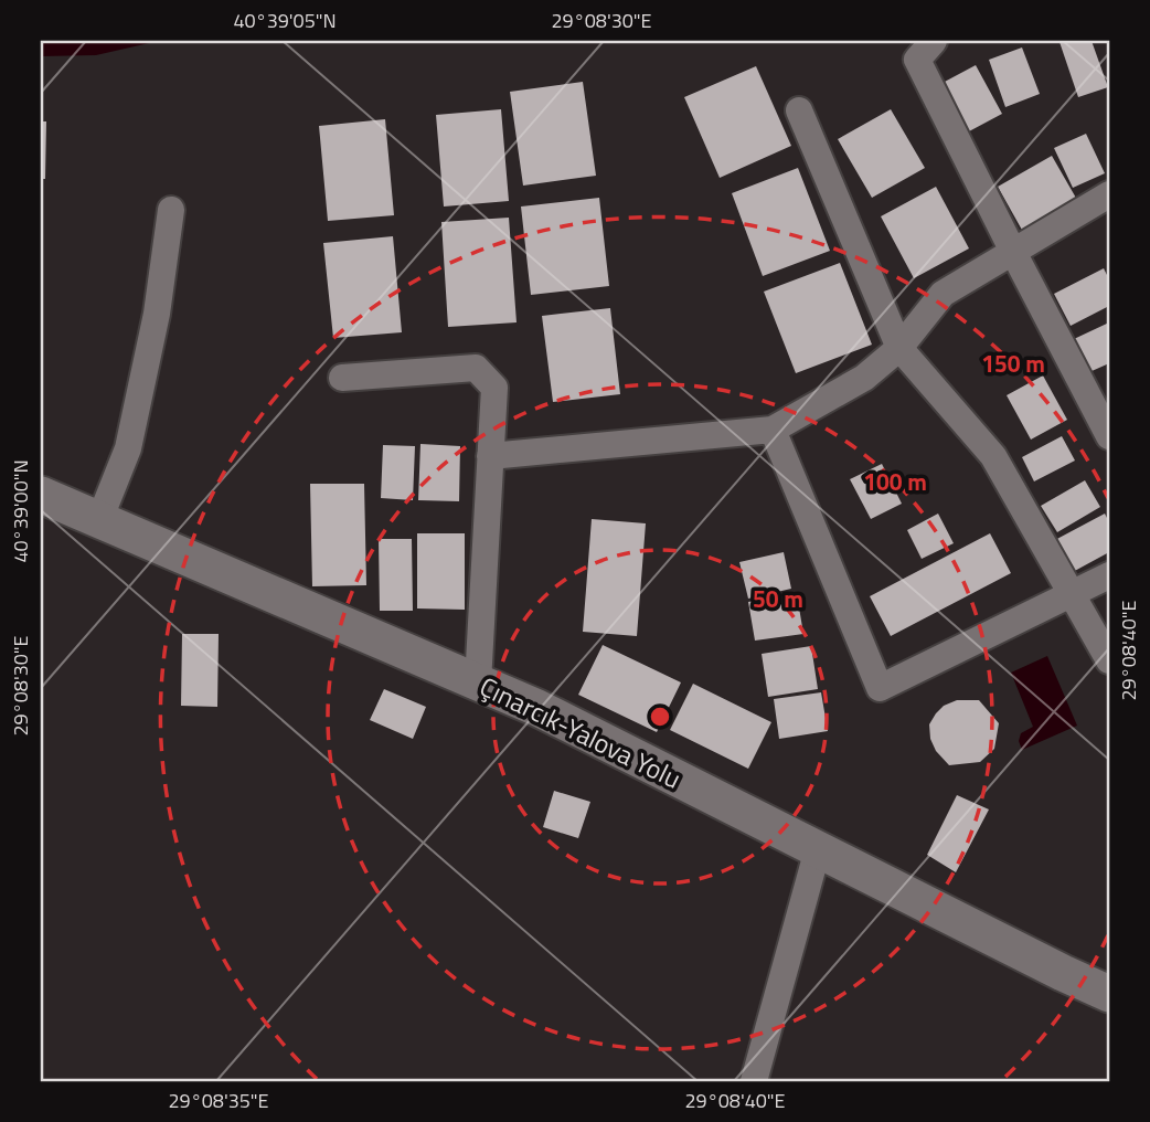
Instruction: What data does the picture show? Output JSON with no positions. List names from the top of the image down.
{
  "streets": {
    "street": ["Çınarcık-Yalova Yolu"]
  },
  "coordinates": [
    "40°39'05\"N",
    "29°08'30\"E",
    "40°39'00\"N",
    "29°08'40\"E",
    "29°08'35\"E"
  ],
  "rings": ["150 m", "100 m", "50 m"]
}
